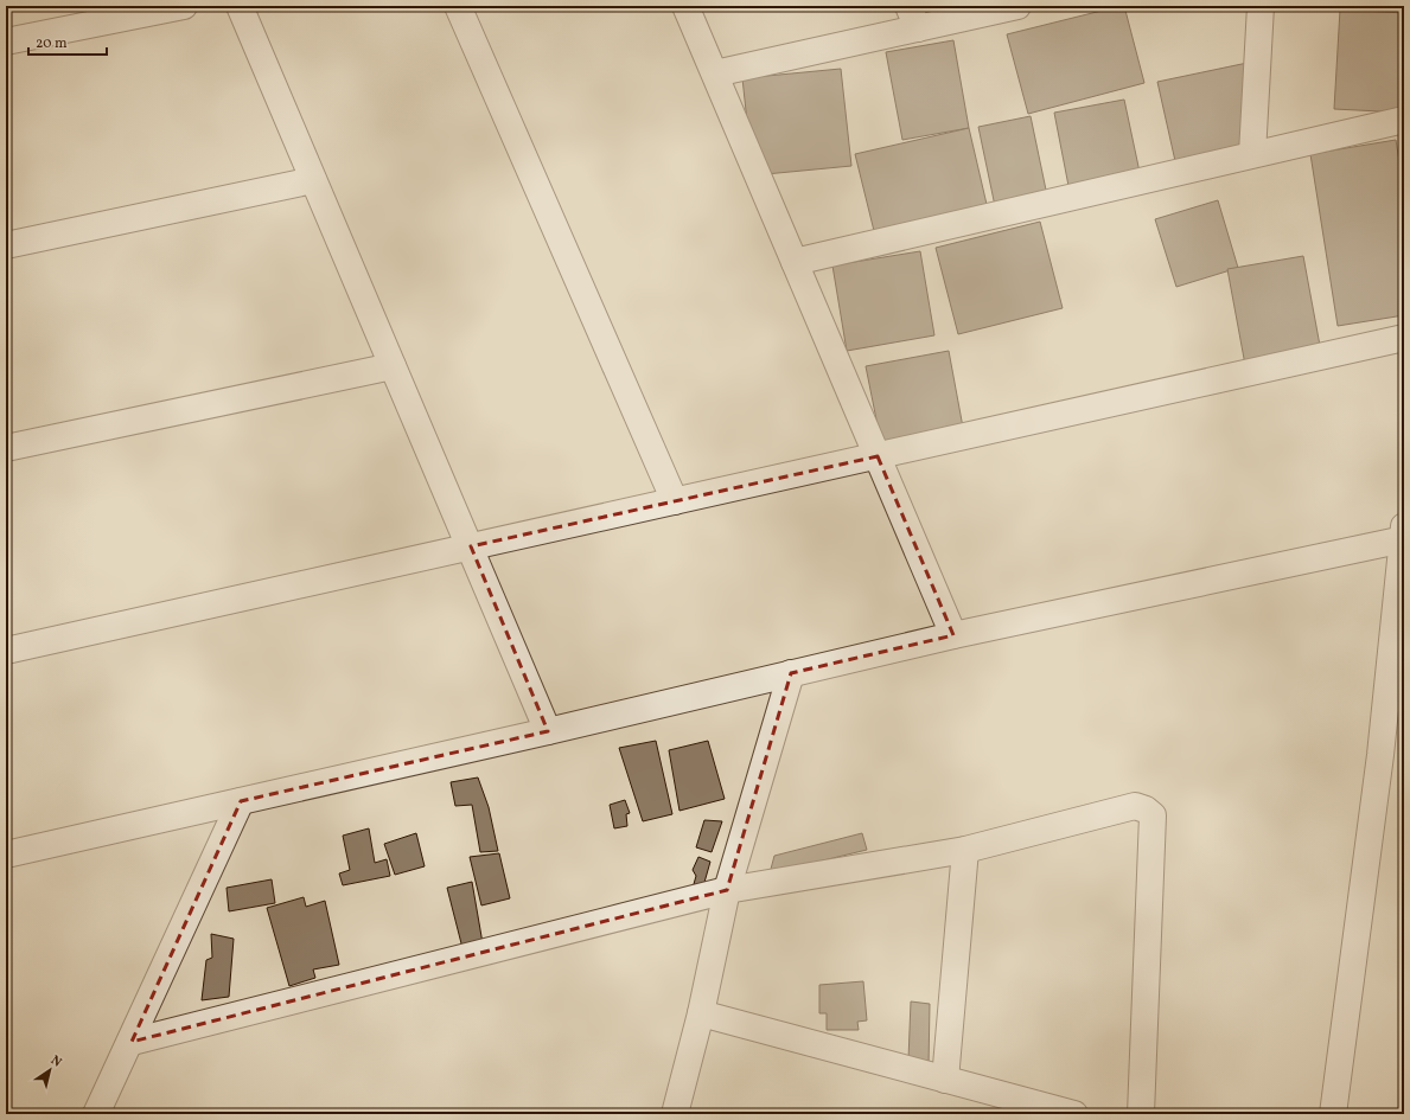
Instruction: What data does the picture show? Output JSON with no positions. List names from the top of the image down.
{
  "scale_bar": "20 m",
  "north": "top right"
}
